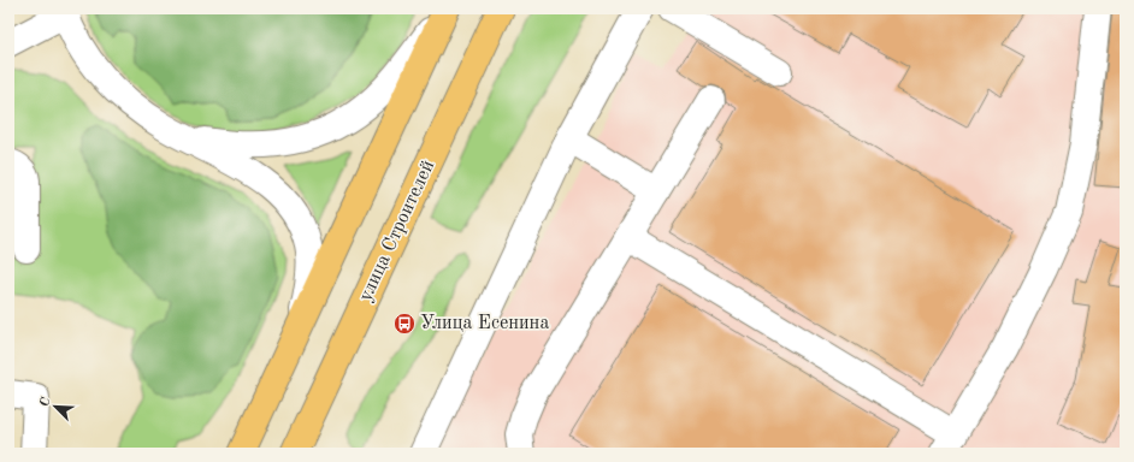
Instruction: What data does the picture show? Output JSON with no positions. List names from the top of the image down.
{
  "streets": {
    "main road": ["улица Строителей"]
  },
  "places": {
    "bus stop": ["Улица Есенина"]
  },
  "north": "top left"
}
